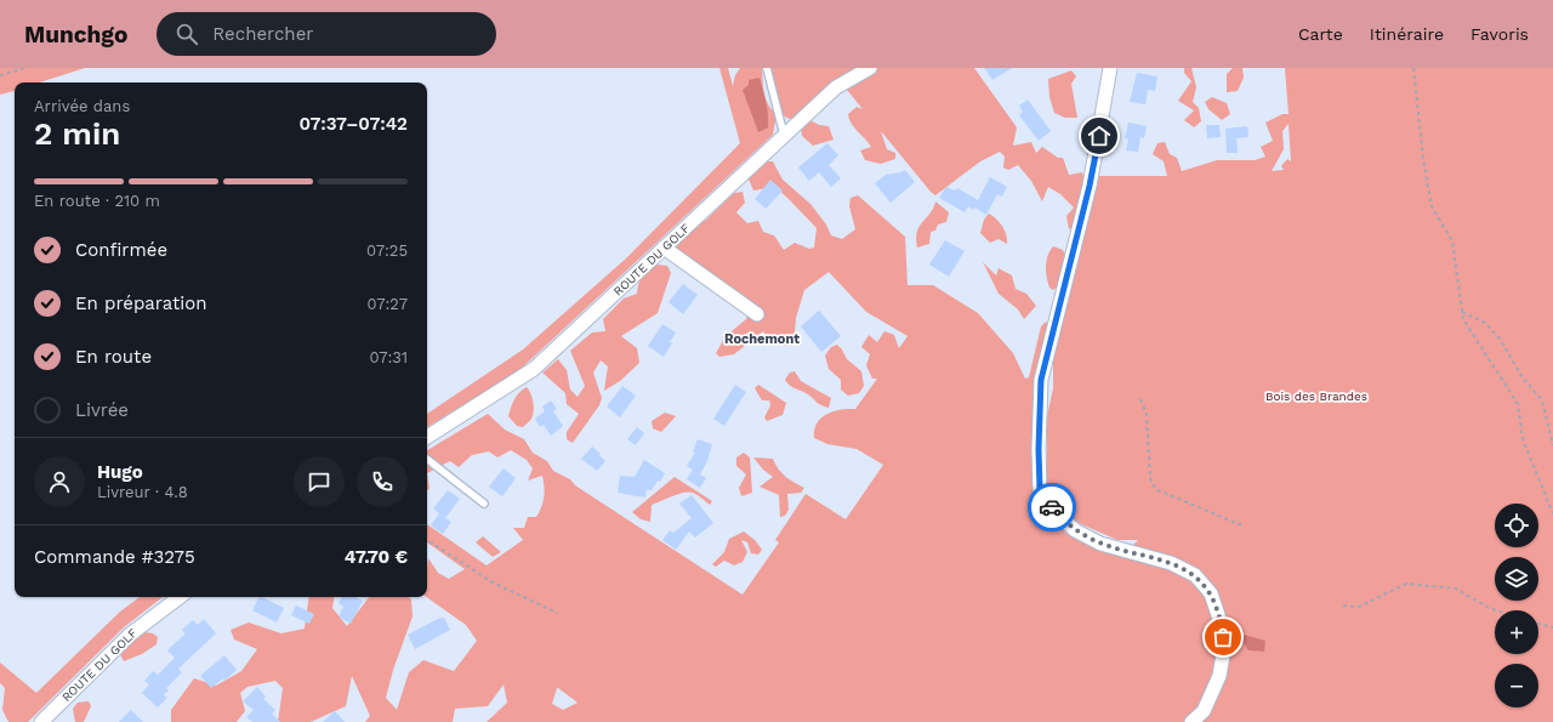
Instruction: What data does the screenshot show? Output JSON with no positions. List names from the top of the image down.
{
  "streets": {
    "street": ["ROUTE DU GOLF"]
  },
  "districts": ["Rochemont"],
  "parks": ["Bois des Brandes"],
  "page": {
    "header": "Munchgo",
    "search": "Rechercher",
    "nav": ["Carte", "Itinéraire", "Favoris"],
    "heading": ["2 min", "Arrivée dans", "07:37–07:42"],
    "panel": [
      "Hugo",
      "Livreur · 4.8",
      "Commande #3275",
      "47.70 €"
    ],
    "bar": "En route · 210 m",
    "list": [
      ["Confirmée", "07:25"],
      ["En préparation", "07:27"],
      ["En route", "07:31"],
      "Livrée"
    ],
    "map_buttons": ["+", "−"]
  }
}
